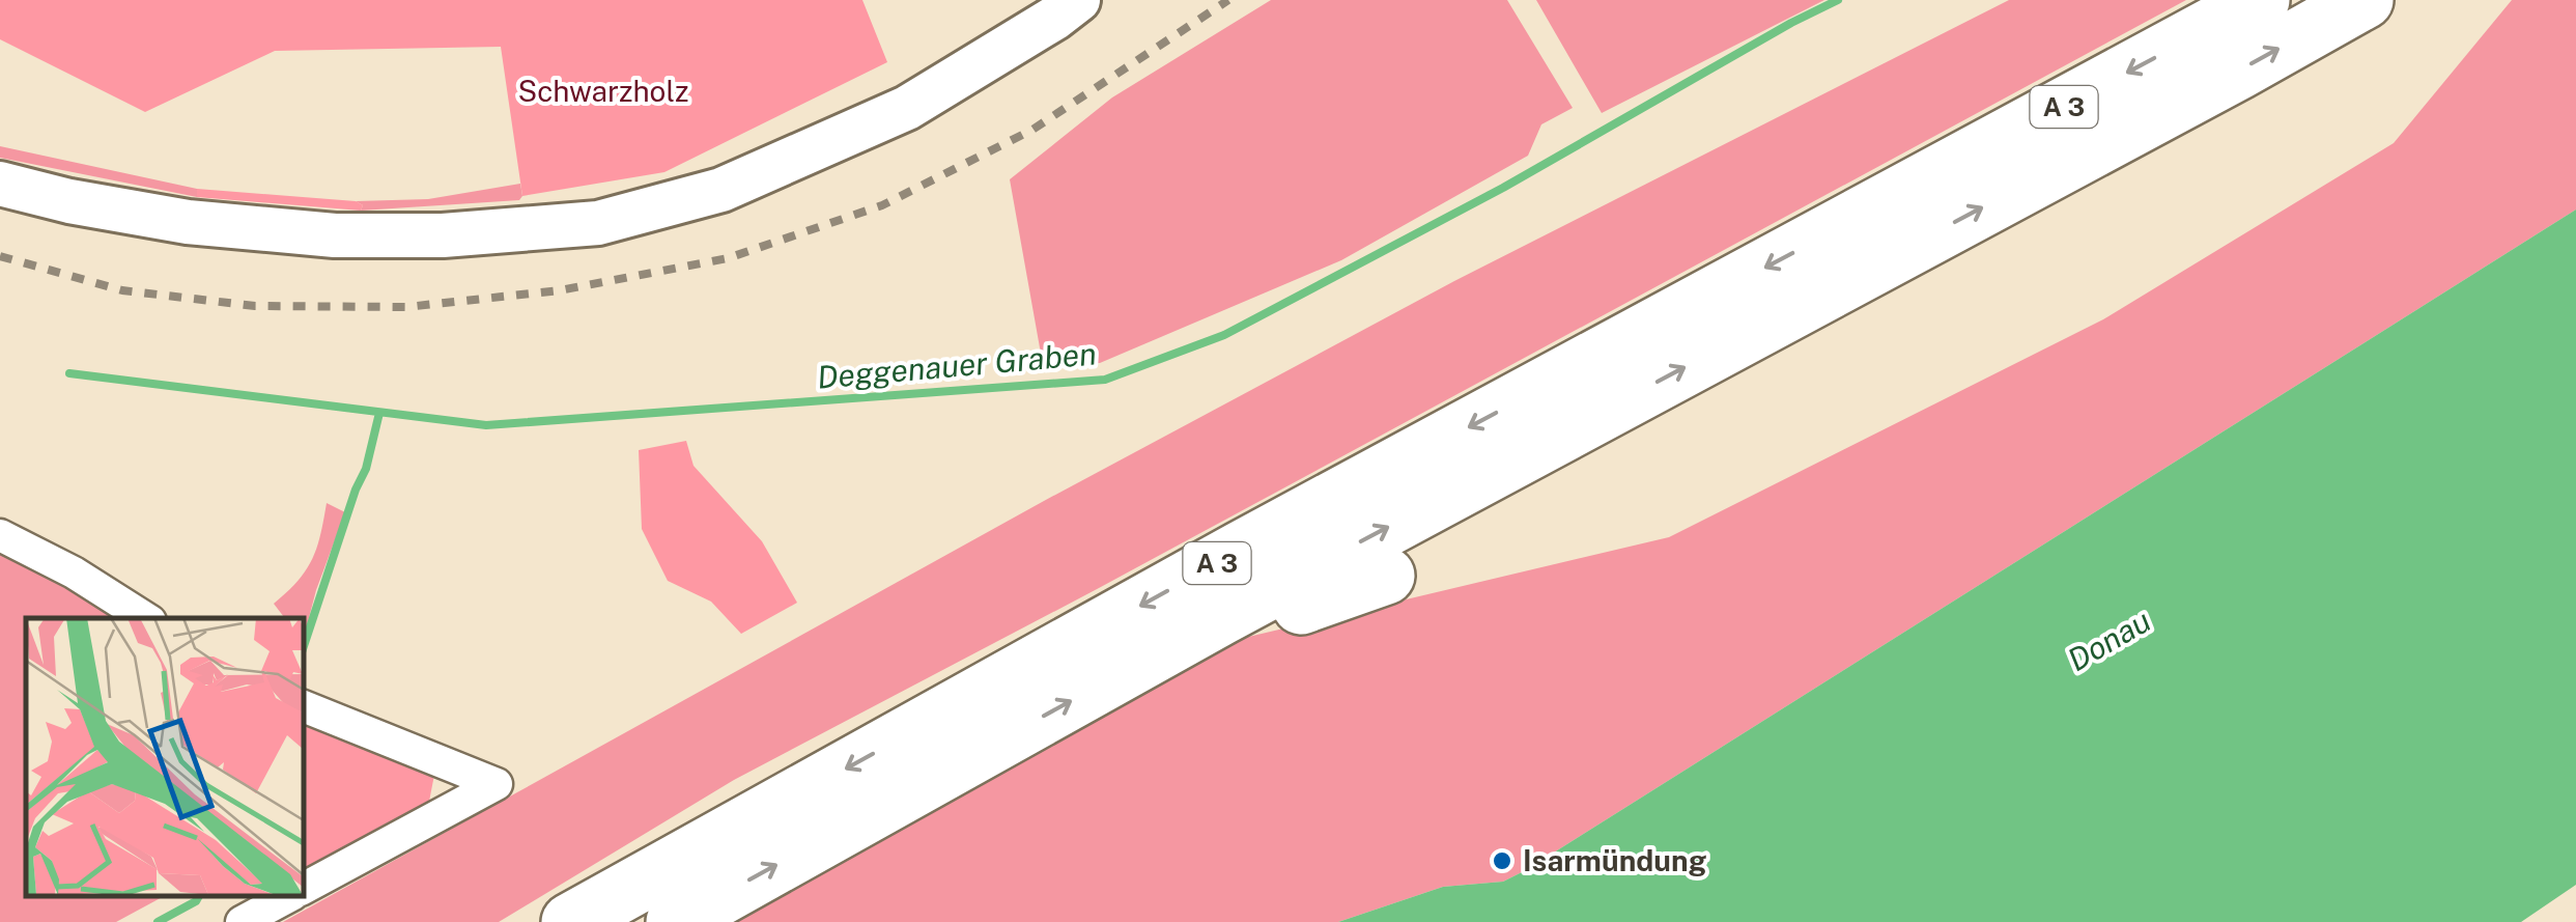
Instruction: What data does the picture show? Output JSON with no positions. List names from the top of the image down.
{
  "streets": {
    "highway": ["A 3"]
  },
  "water": ["Deggenauer Graben", "Donau"],
  "parks": ["Schwarzholz"],
  "places": ["Isarmündung"]
}
